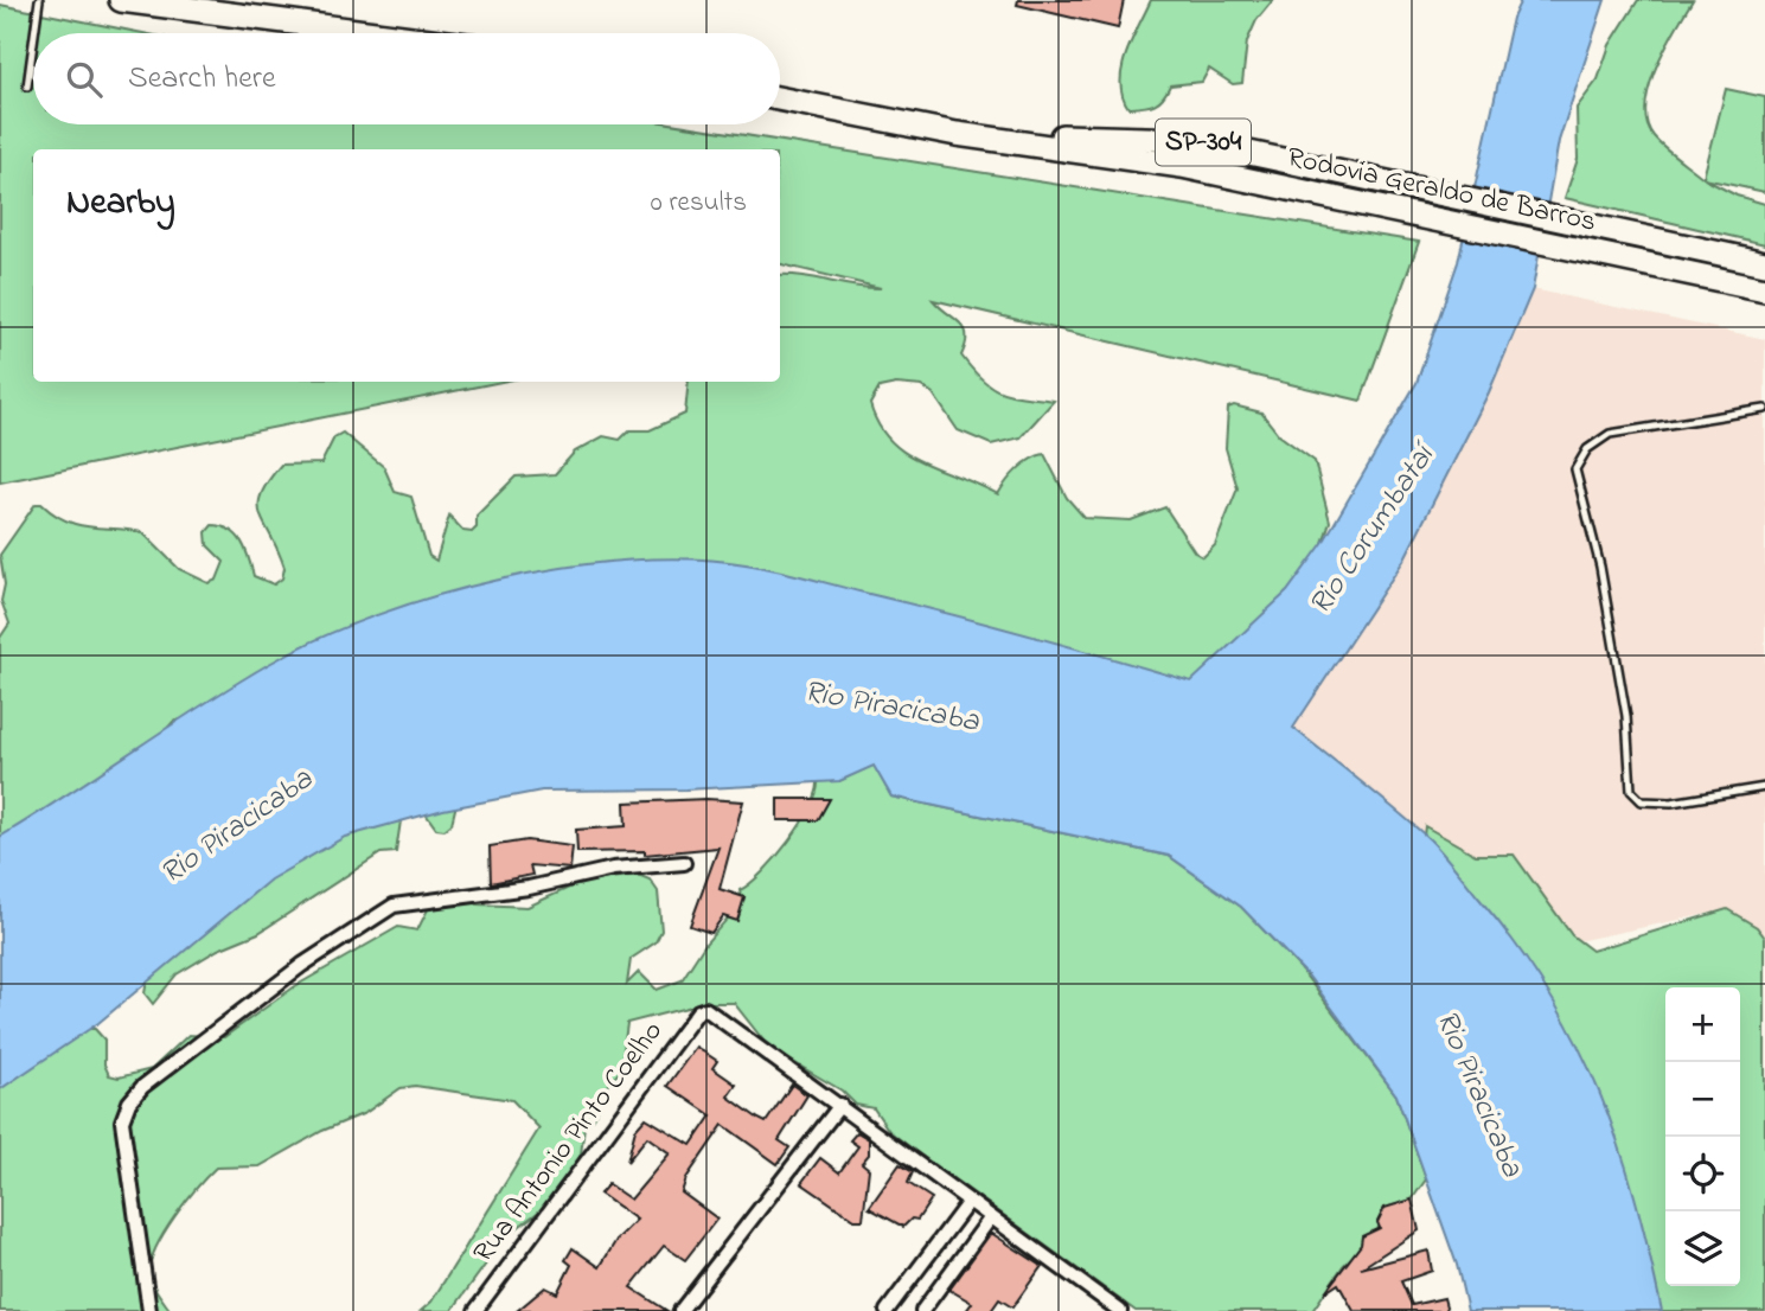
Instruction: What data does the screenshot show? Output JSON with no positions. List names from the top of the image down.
{
  "streets": {
    "highway": ["SP-304", "Rodovia Geraldo de Barros"],
    "street": ["Rua Antonio Pinto Coelho"]
  },
  "water": ["Rio Corumbataí", "Rio Piracicaba"],
  "page": {
    "search": "Search here",
    "heading": ["Nearby", "0 results"],
    "map_buttons": ["+", "−"]
  }
}
